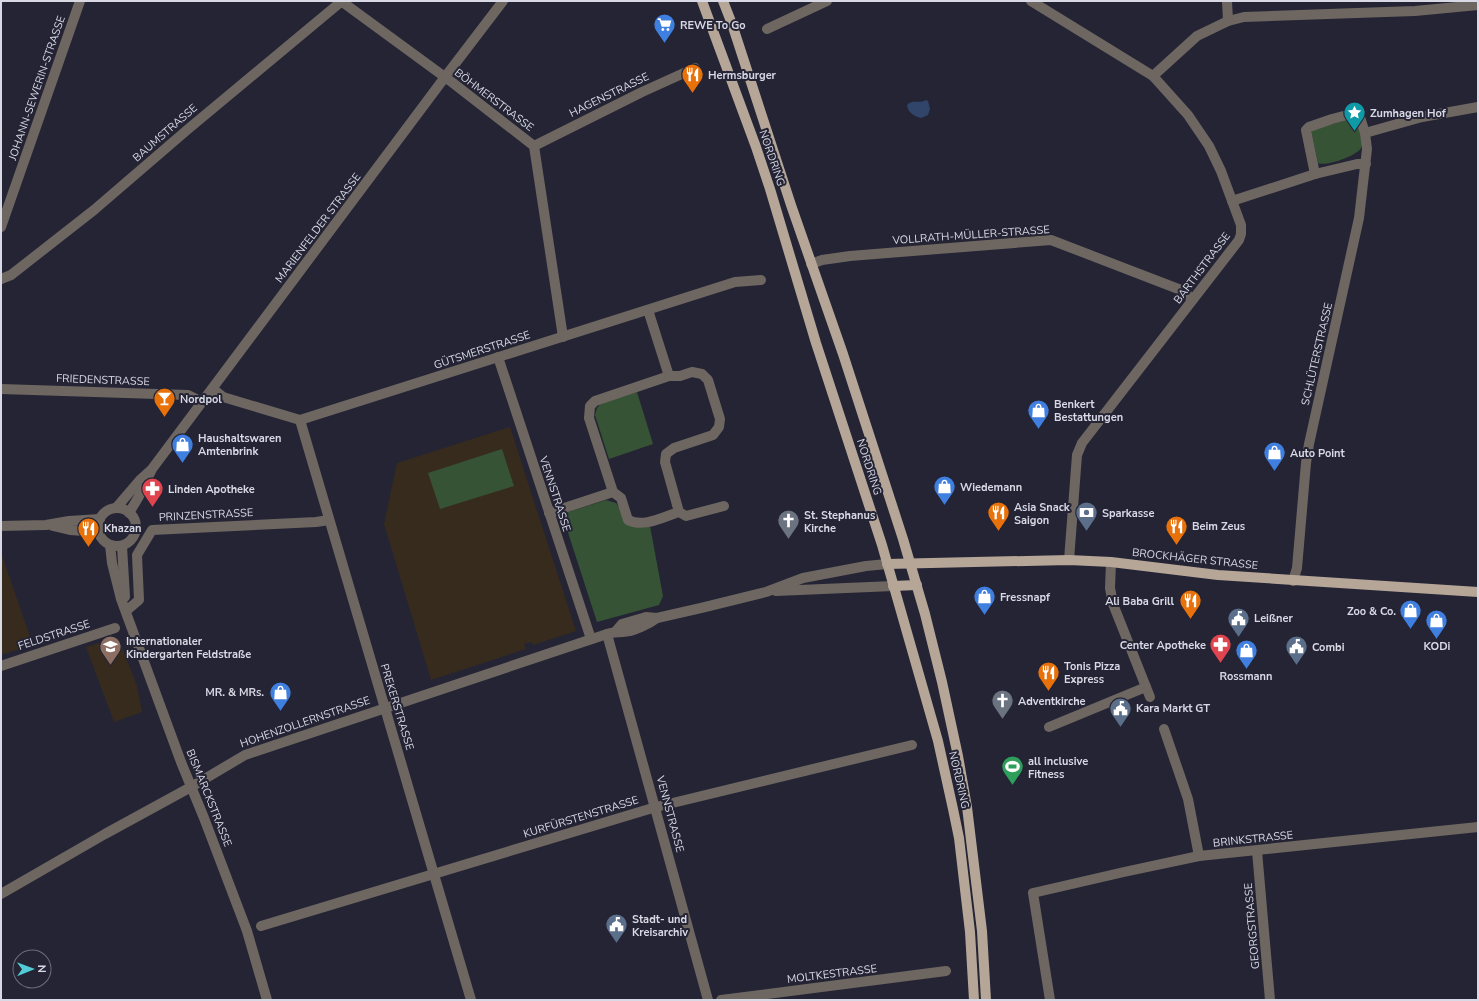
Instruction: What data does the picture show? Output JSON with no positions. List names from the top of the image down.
{
  "streets": {
    "main road": ["NORDRING", "BROCKHÄGER STRASSE", "HOHENZOLLERNSTRASSE"],
    "street": [
      "JOHANN-SEWERIN-STRASSE",
      "HAGENSTRASSE",
      "BÖHMERSTRASSE",
      "BAUMSTRASSE",
      "MARIENFELDER STRASSE",
      "VOLLRATH-MÜLLER-STRASSE",
      "BARTHSTRASSE",
      "GÜTSMERSTRASSE",
      "SCHLÜTERSTRASSE",
      "FRIEDENSTRASSE",
      "VENNSTRASSE",
      "PRINZENSTRASSE",
      "FELDSTRASSE",
      "PREKERSTRASSE",
      "BISMARCKSTRASSE",
      "KURFÜRSTENSTRASSE",
      "BRINKSTRASSE",
      "GEORGSTRASSE",
      "MOLTKESTRASSE"
    ]
  },
  "crossings": [
    ["HAGENSTRASSE", "BÖHMERSTRASSE"],
    ["BÖHMERSTRASSE", "BAUMSTRASSE"],
    ["BÖHMERSTRASSE", "MARIENFELDER STRASSE"],
    ["BÖHMERSTRASSE", "GÜTSMERSTRASSE"],
    ["NORDRING", "VOLLRATH-MÜLLER-STRASSE"],
    ["NORDRING", "BROCKHÄGER STRASSE"],
    ["NORDRING", "HOHENZOLLERNSTRASSE"],
    ["MARIENFELDER STRASSE", "FRIEDENSTRASSE"],
    ["MARIENFELDER STRASSE", "BISMARCKSTRASSE"],
    ["VOLLRATH-MÜLLER-STRASSE", "BARTHSTRASSE"],
    ["BARTHSTRASSE", "BROCKHÄGER STRASSE"],
    ["GÜTSMERSTRASSE", "VENNSTRASSE"],
    ["GÜTSMERSTRASSE", "PREKERSTRASSE"],
    ["SCHLÜTERSTRASSE", "BROCKHÄGER STRASSE"],
    ["VENNSTRASSE", "HOHENZOLLERNSTRASSE"],
    ["VENNSTRASSE", "KURFÜRSTENSTRASSE"],
    ["PRINZENSTRASSE", "PREKERSTRASSE"],
    ["PRINZENSTRASSE", "BISMARCKSTRASSE"],
    ["BROCKHÄGER STRASSE", "HOHENZOLLERNSTRASSE"],
    ["PREKERSTRASSE", "HOHENZOLLERNSTRASSE"],
    ["PREKERSTRASSE", "KURFÜRSTENSTRASSE"],
    ["HOHENZOLLERNSTRASSE", "BISMARCKSTRASSE"],
    ["BRINKSTRASSE", "GEORGSTRASSE"]
  ],
  "places": {
    "supermarket": ["REWE To Go"],
    "restaurant": [
      "Hermsburger",
      "Asia Snack Saigon",
      "Beim Zeus",
      "Khazan",
      "Ali Baba Grill",
      "Tonis Pizza Express"
    ],
    "place": ["Zumhagen Hof"],
    "bar": ["Nordpol"],
    "shop": [
      "Benkert Bestattungen",
      "Haushaltswaren Amtenbrink",
      "Auto Point",
      "Wiedemann",
      "Fressnapf",
      "Zoo & Co.",
      "KODi",
      "Rossmann",
      "MR. & MRs."
    ],
    "pharmacy": ["Linden Apotheke", "Center Apotheke"],
    "bank": ["Sparkasse"],
    "church": ["St. Stephanus Kirche", "Adventkirche"],
    "public building": [
      "Leißner",
      "Combi",
      "Kara Markt GT",
      "Stadt- und Kreisarchiv"
    ],
    "school or university": ["Internationaler Kindergarten Feldstraße"],
    "sports": ["all inclusive Fitness"]
  },
  "north": "right"
}
